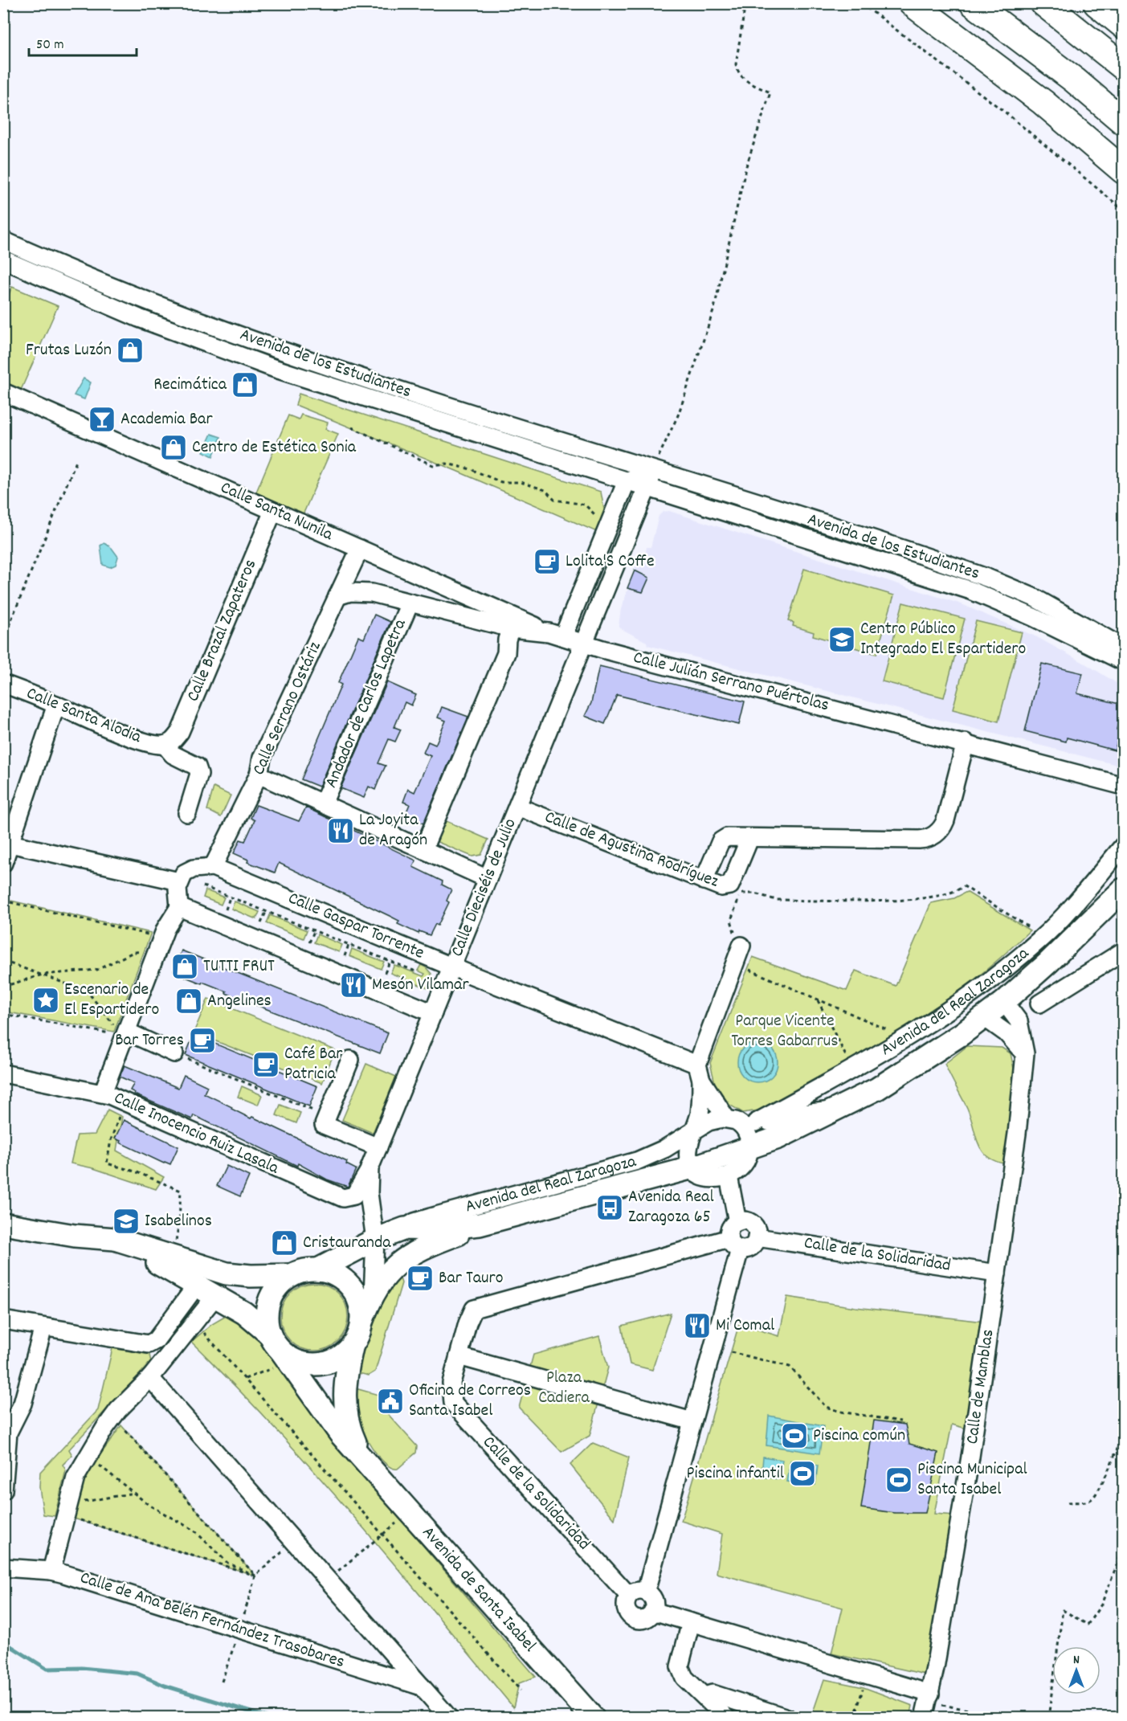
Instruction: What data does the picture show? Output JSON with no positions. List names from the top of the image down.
{
  "streets": {
    "main road": ["Avenida del Real Zaragoza", "Avenida de Santa Isabel"],
    "street": [
      "Avenida de los Estudiantes",
      "Calle Santa Nunila",
      "Calle Brazal Zapateros",
      "Calle Julián Serrano Puértolas",
      "Andador de Carlos Lapetra",
      "Calle Serrano Ostáriz",
      "Calle Santa Alodia",
      "Calle de Agustina Rodríguez",
      "Calle Dieciséis de Julio",
      "Calle Gaspar Torrente",
      "Calle Inocencio Ruiz Lasala",
      "Calle de la Solidaridad",
      "Calle de Mamblas",
      "Calle de Ana Belén Fernández Trasobares"
    ]
  },
  "crossings": [
    ["Avenida de los Estudiantes", "Calle Dieciséis de Julio"],
    ["Calle Santa Nunila", "Calle Brazal Zapateros"],
    ["Calle Santa Nunila", "Calle Julián Serrano Puértolas"],
    ["Calle Santa Nunila", "Calle Serrano Ostáriz"],
    ["Calle Brazal Zapateros", "Calle Santa Alodia"],
    ["Calle Julián Serrano Puértolas", "Andador de Carlos Lapetra"],
    ["Calle Julián Serrano Puértolas", "Calle Serrano Ostáriz"],
    ["Calle Julián Serrano Puértolas", "Calle Dieciséis de Julio"],
    ["Calle Serrano Ostáriz", "Calle Gaspar Torrente"],
    ["Calle de Agustina Rodríguez", "Calle Dieciséis de Julio"],
    ["Calle Dieciséis de Julio", "Calle Gaspar Torrente"],
    ["Calle Dieciséis de Julio", "Avenida del Real Zaragoza"],
    ["Calle Dieciséis de Julio", "Calle Inocencio Ruiz Lasala"],
    ["Avenida del Real Zaragoza", "Calle de Mamblas"],
    ["Avenida del Real Zaragoza", "Avenida de Santa Isabel"],
    ["Calle de la Solidaridad", "Calle de Mamblas"]
  ],
  "parks": ["Parque Vicente Torres Gabarrus", "Plaza Cadiera"],
  "places": {
    "shop": [
      "Frutas Luzón",
      "Recimática",
      "Centro de Estética Sonia",
      "TUTTI FRUT",
      "Angelines",
      "Cristauranda"
    ],
    "bar": ["Academia Bar"],
    "cafe": [
      "Lolita'S Coffe",
      "Bar Torres",
      "Café Bar Patricia",
      "Bar Tauro"
    ],
    "school or university": ["Centro Público Integrado El Espartidero", "Isabelinos"],
    "restaurant": ["La Joyita de Aragón", "Mesón Vilamar", "Mi Comal"],
    "place": ["Escenario de El Espartidero"],
    "bus stop": ["Avenida Real Zaragoza 65"],
    "public building": ["Oficina de Correos Santa Isabel"],
    "sports": ["Piscina común", "Piscina infantil", "Piscina Municipal Santa Isabel"]
  },
  "scale_bar": "50 m",
  "north": "top"
}
